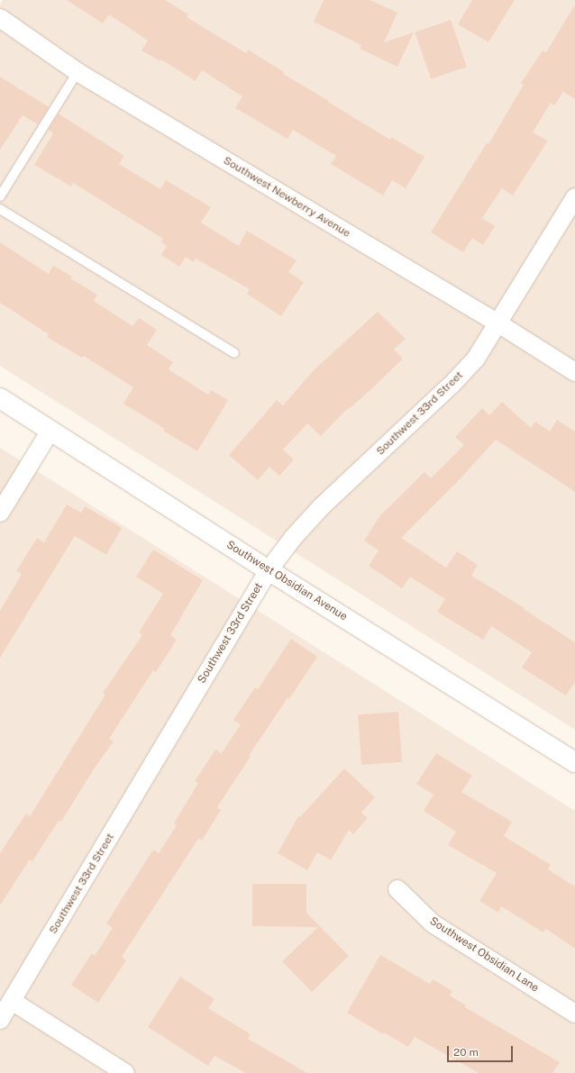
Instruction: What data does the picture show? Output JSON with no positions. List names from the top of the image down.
{
  "streets": {
    "street": [
      "Southwest Newberry Avenue",
      "Southwest 33rd Street",
      "Southwest Obsidian Avenue",
      "Southwest Obsidian Lane"
    ]
  },
  "crossings": [
    ["Southwest Newberry Avenue", "Southwest 33rd Street"],
    ["Southwest 33rd Street", "Southwest Obsidian Avenue"]
  ],
  "scale_bar": "20 m"
}
